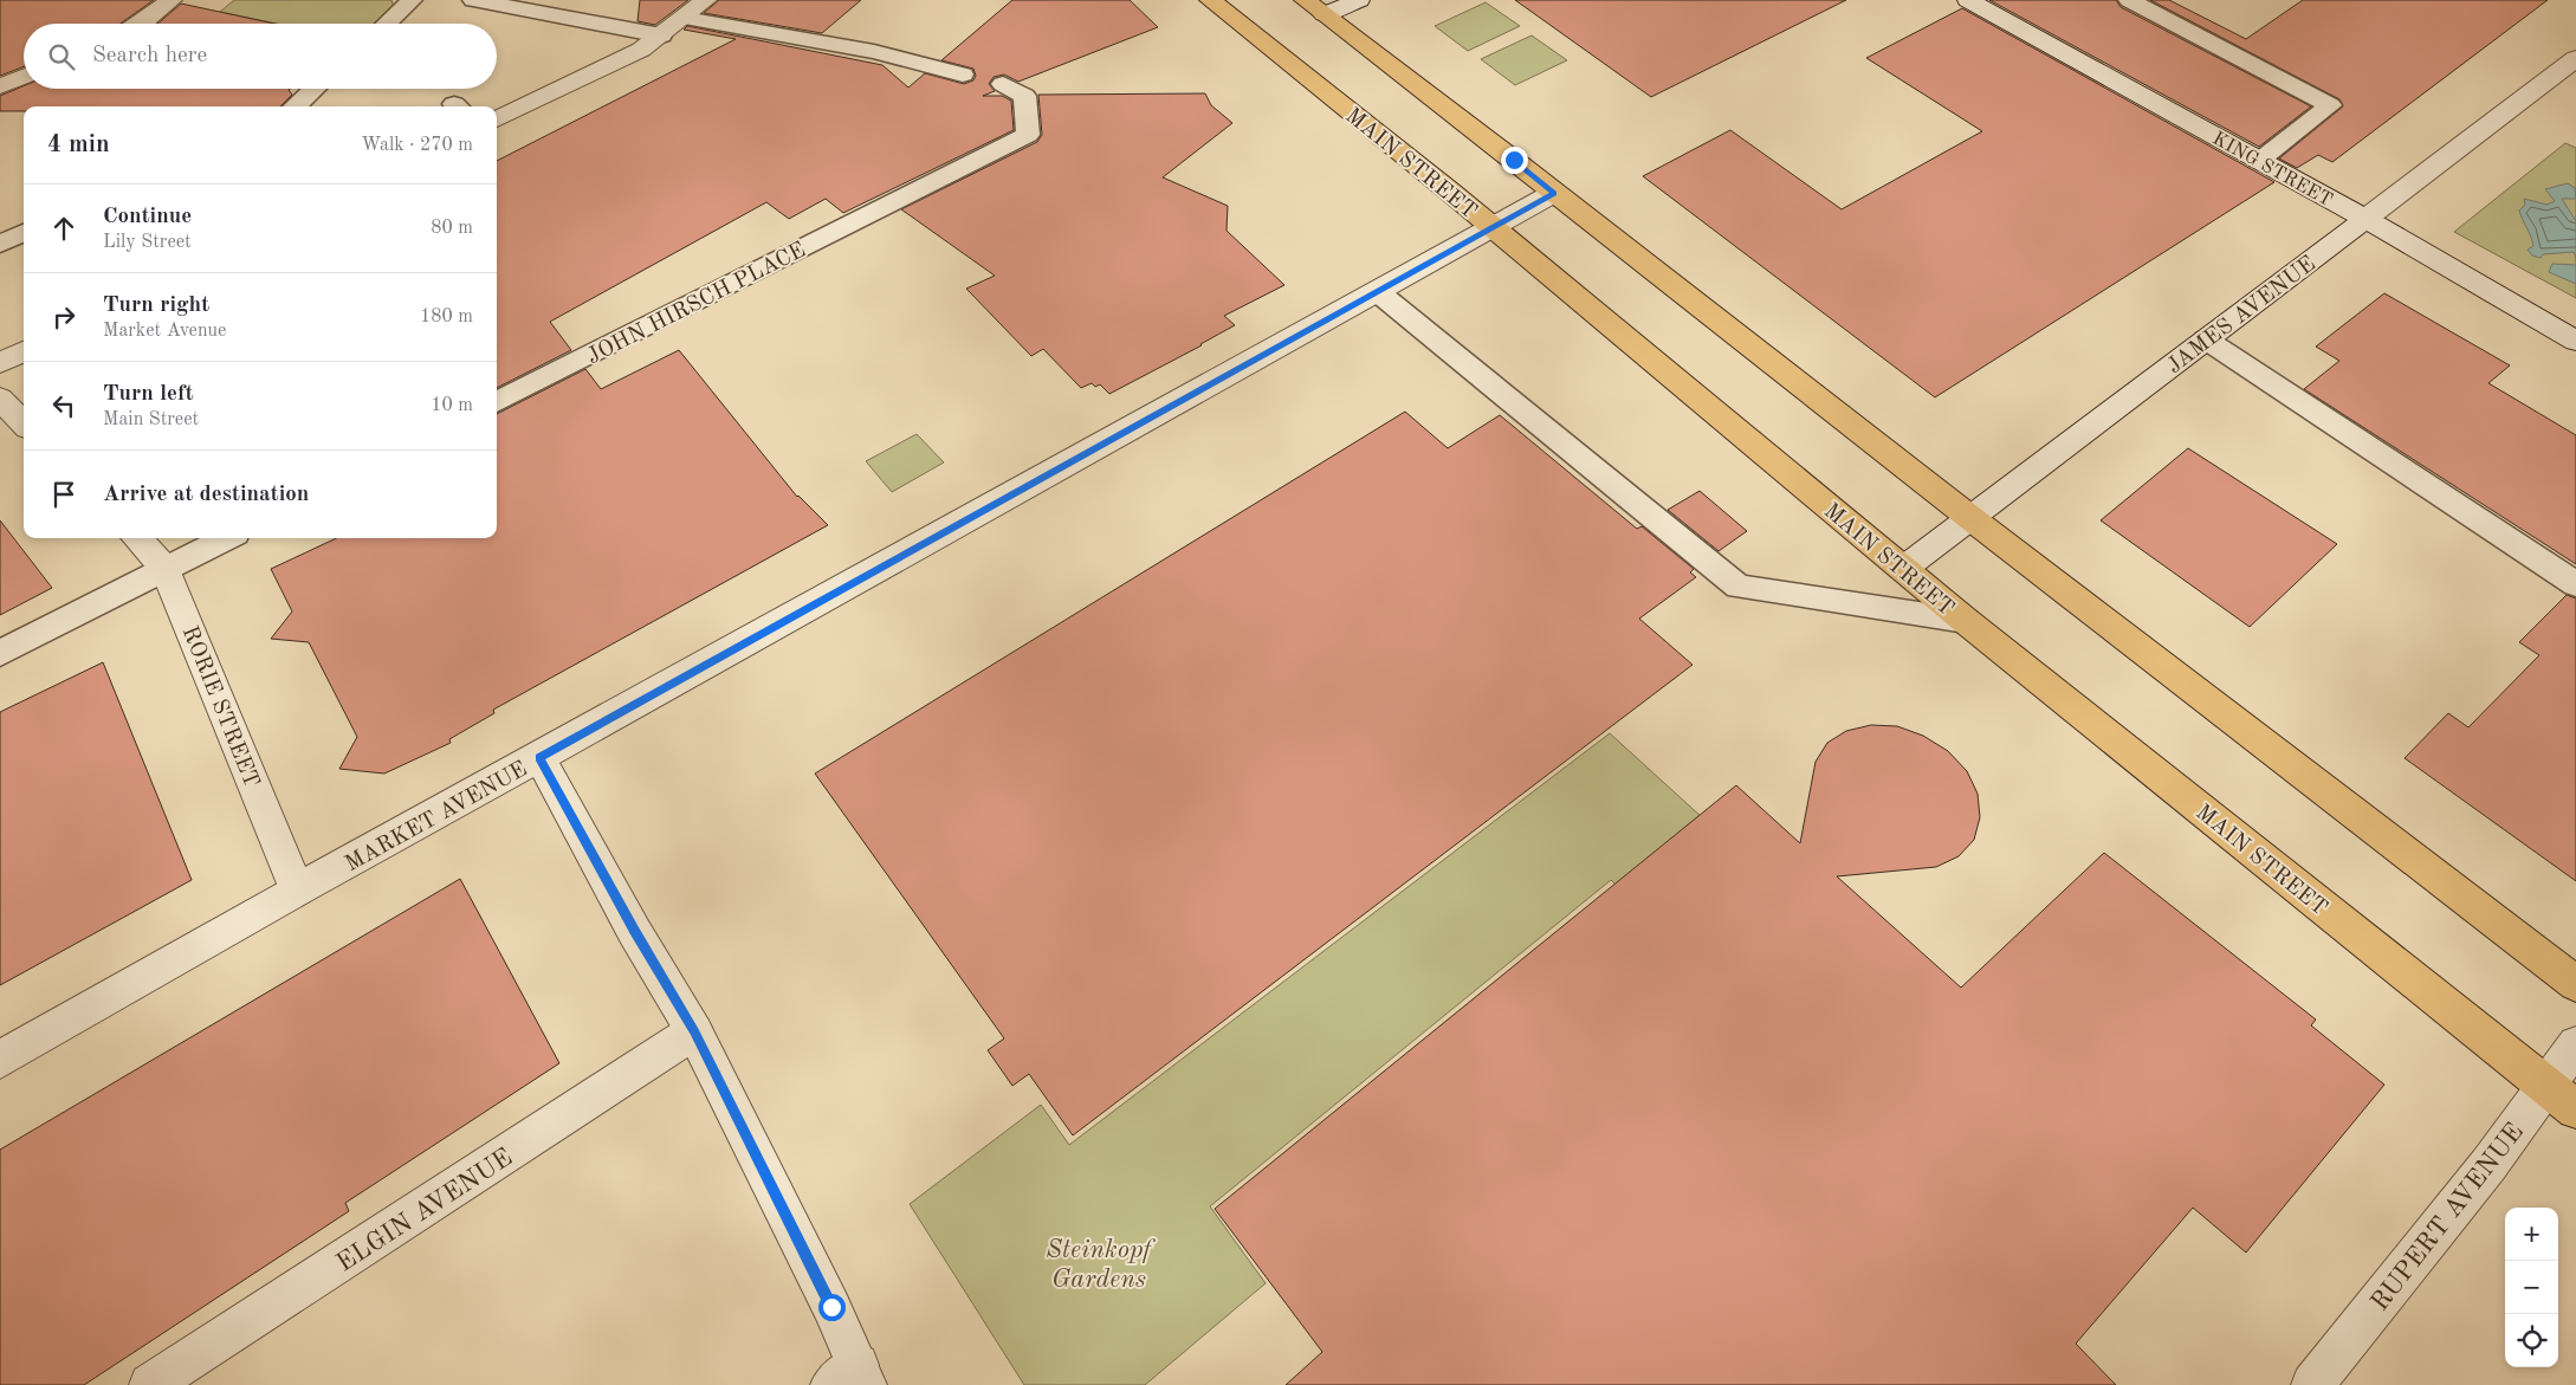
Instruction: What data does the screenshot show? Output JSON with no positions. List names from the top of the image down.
{
  "streets": {
    "main road": ["MAIN STREET"],
    "street": [
      "KING STREET",
      "JAMES AVENUE",
      "RORIE STREET",
      "MARKET AVENUE",
      "ELGIN AVENUE",
      "RUPERT AVENUE"
    ],
    "lane": ["JOHN HIRSCH PLACE"]
  },
  "crossings": [
    ["MAIN STREET", "JAMES AVENUE"],
    ["MAIN STREET", "MARKET AVENUE"],
    ["MAIN STREET", "RUPERT AVENUE"],
    ["KING STREET", "JAMES AVENUE"],
    ["RORIE STREET", "MARKET AVENUE"]
  ],
  "parks": ["Steinkopf Gardens"],
  "page": {
    "search": "Search here",
    "heading": ["4 min", "Walk · 270 m"],
    "list": [
      ["Continue", "Lily Street", "80 m"],
      ["Turn right", "Market Avenue", "180 m"],
      ["Turn left", "Main Street", "10 m"],
      "Arrive at destination"
    ],
    "map_buttons": ["+", "−"]
  }
}
